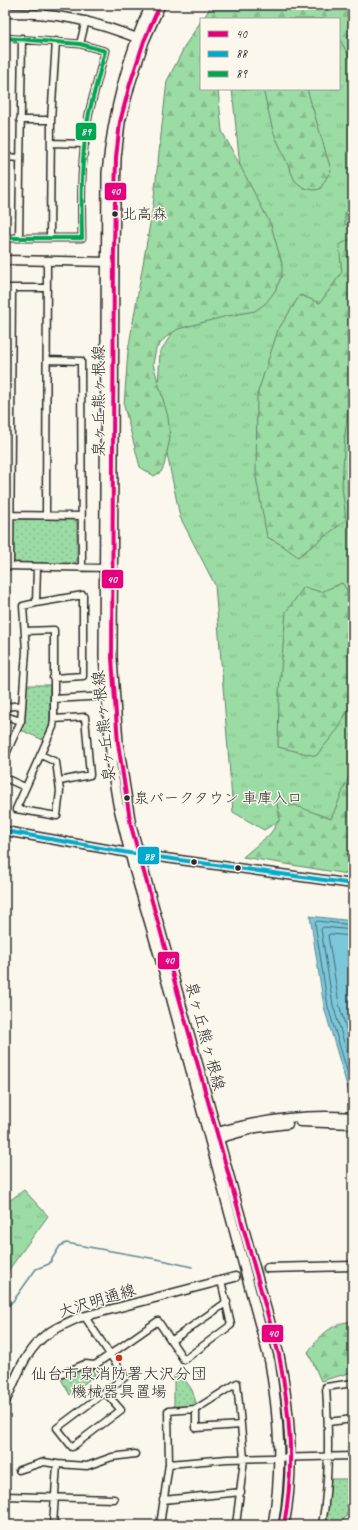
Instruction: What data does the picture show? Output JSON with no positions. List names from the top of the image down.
{
  "streets": {
    "main road": ["泉ヶ丘熊ヶ根線"],
    "street": ["大沢明通線"]
  },
  "places": ["北高森", "泉パークタウン 車庫入口", "仙台市泉消防署大沢分団 機械器具置場"],
  "lines": ["transit line 40", "transit line 89", "transit line 88"],
  "legend": ["40", "88", "89"]
}
